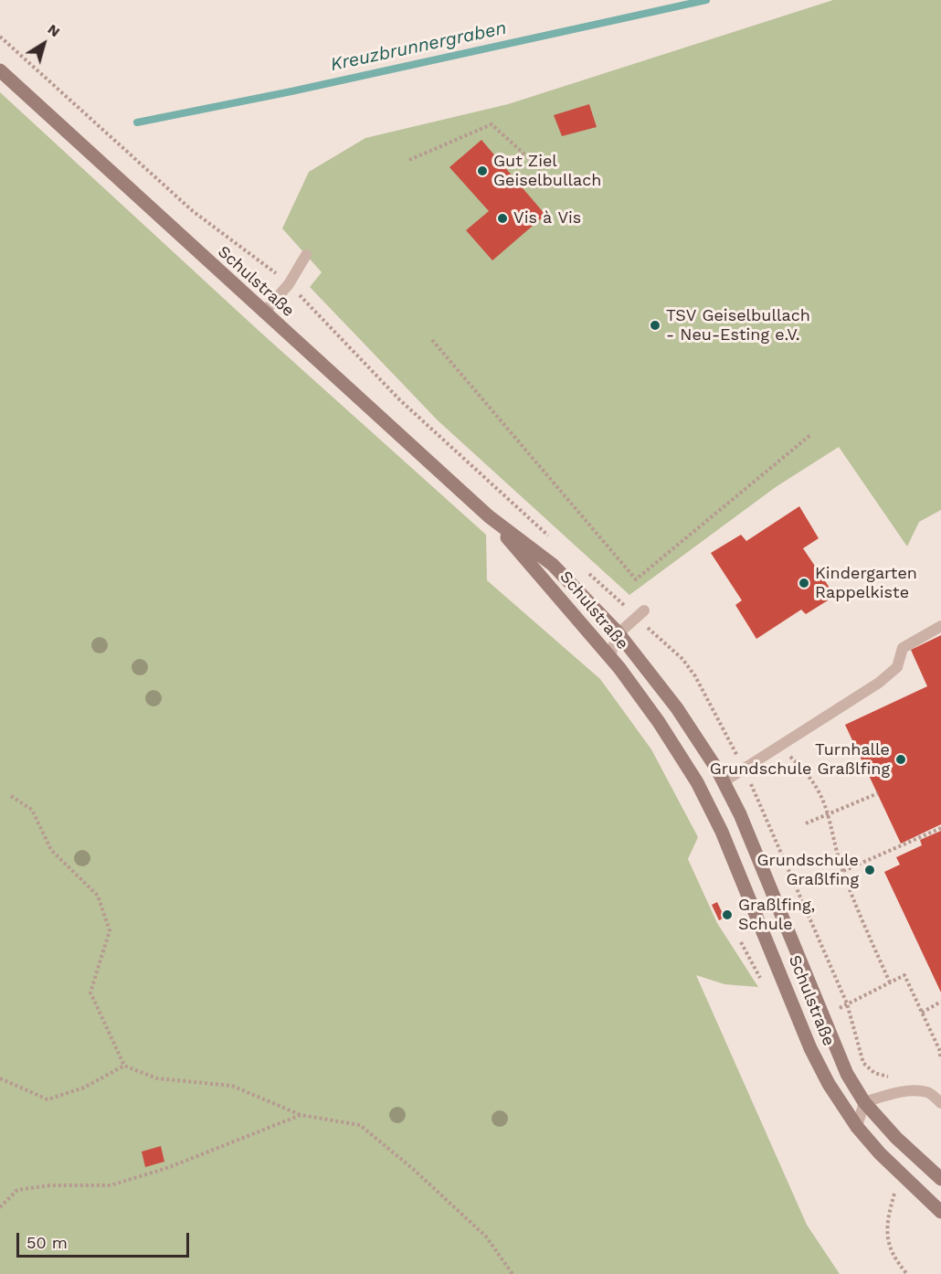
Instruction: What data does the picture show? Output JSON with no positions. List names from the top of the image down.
{
  "streets": {
    "street": ["Schulstraße"]
  },
  "water": ["Kreuzbrunnergraben"],
  "places": [
    "Gut Ziel Geiselbullach",
    "Vis à Vis",
    "TSV Geiselbullach - Neu-Esting e.V.",
    "Kindergarten Rappelkiste",
    "Turnhalle Grundschule Graßlfing",
    "Grundschule Graßlfing",
    "Graßlfing, Schule"
  ],
  "scale_bar": "50 m",
  "north": "top right"
}
